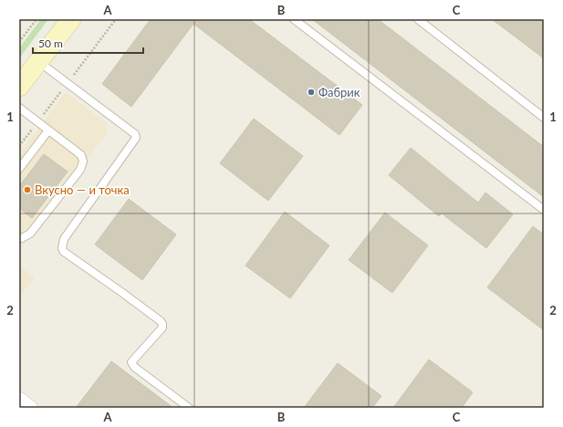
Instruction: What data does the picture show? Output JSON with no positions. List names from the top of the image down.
{
  "places": ["Фабрик", "Вкусно — и точка"],
  "scale_bar": "50 m",
  "grid": {
    "columns": ["A", "B", "C"],
    "rows": ["1", "2"]
  }
}
